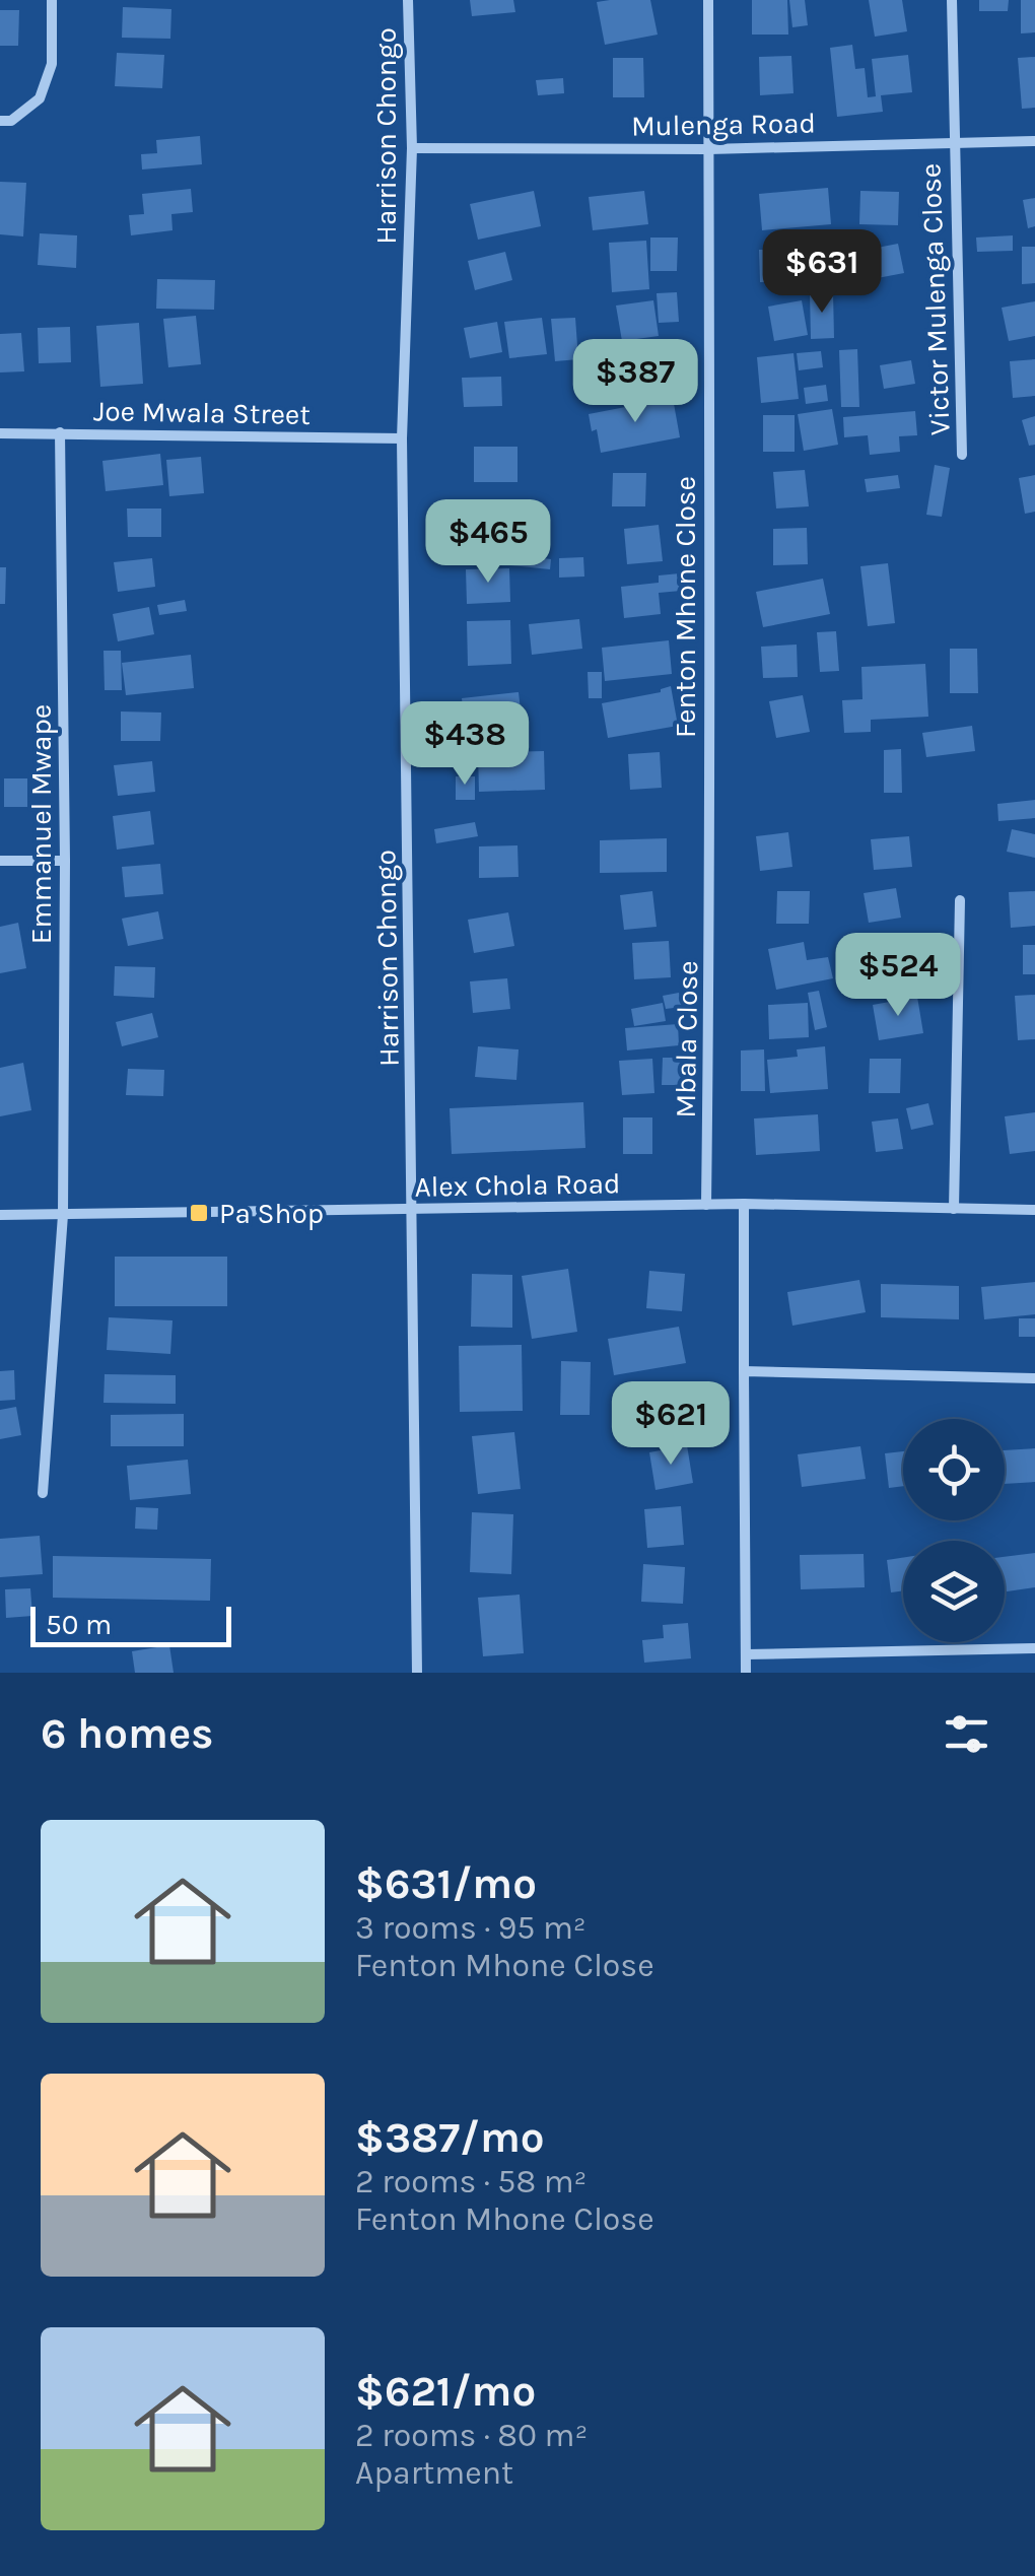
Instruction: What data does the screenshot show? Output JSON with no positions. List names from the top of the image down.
{
  "streets": {
    "street": [
      "Mulenga Road",
      "Harrison Chongo",
      "Victor Mulenga Close",
      "Joe Mwala Street",
      "Fenton Mhone Close",
      "Emmanuel Mwape",
      "Mbala Close",
      "Alex Chola Road"
    ]
  },
  "crossings": [
    ["Mulenga Road", "Harrison Chongo"],
    ["Mulenga Road", "Victor Mulenga Close"],
    ["Mulenga Road", "Fenton Mhone Close"],
    ["Harrison Chongo", "Joe Mwala Street"],
    ["Harrison Chongo", "Alex Chola Road"],
    ["Joe Mwala Street", "Emmanuel Mwape"],
    ["Fenton Mhone Close", "Mbala Close"],
    ["Emmanuel Mwape", "Alex Chola Road"],
    ["Mbala Close", "Alex Chola Road"]
  ],
  "places": {
    "transit": ["Pa Shop"]
  },
  "scale_bar": "50 m",
  "page": {
    "price": [
      "$631",
      "$387",
      "$465",
      "$438",
      "$524",
      "$621"
    ],
    "scale": "50 m",
    "heading": "6 homes",
    "list": [
      {
        "name": "$631/mo",
        "note": "3 rooms · 95 m² · Fenton Mhone Close"
      },
      {
        "name": "$387/mo",
        "note": "2 rooms · 58 m² · Fenton Mhone Close"
      },
      {
        "name": "$621/mo",
        "note": "2 rooms · 80 m² · Apartment"
      }
    ]
  }
}
